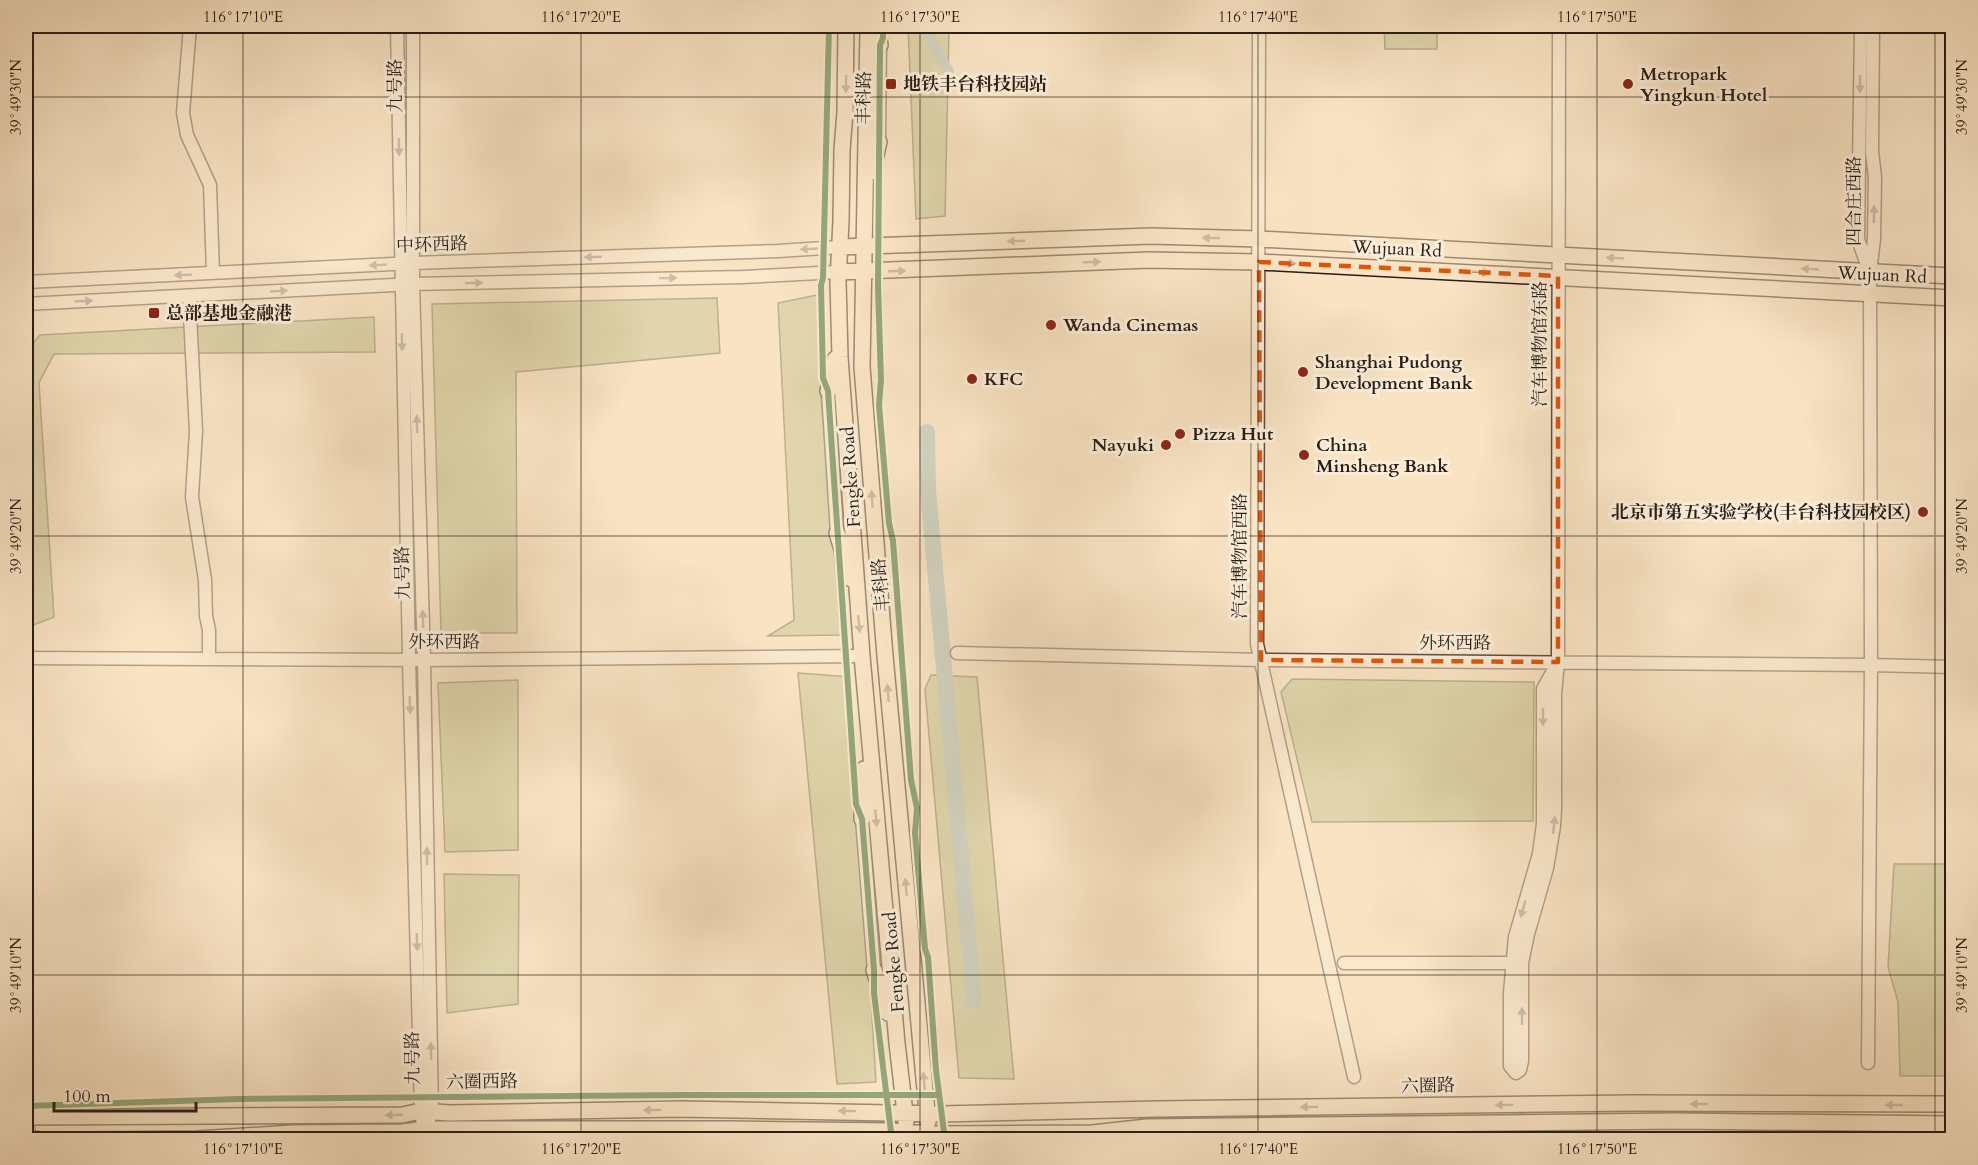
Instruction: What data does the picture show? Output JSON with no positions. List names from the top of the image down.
{
  "streets": {
    "main road": [
      "Wujuan Rd",
      "Fengke Road",
      "六圈西路",
      "六圈路"
    ],
    "street": [
      "九号路",
      "丰科路",
      "四合庄西路",
      "中环西路",
      "汽车博物馆东路",
      "汽车博物馆西路",
      "外环西路"
    ]
  },
  "crossings": [
    ["九号路", "中环西路"],
    ["九号路", "外环西路"],
    ["九号路", "六圈西路"],
    ["四合庄西路", "Wujuan Rd"],
    ["中环西路", "Wujuan Rd"],
    ["Wujuan Rd", "汽车博物馆东路"],
    ["Wujuan Rd", "Fengke Road"],
    ["Wujuan Rd", "汽车博物馆西路"],
    ["汽车博物馆东路", "外环西路"],
    ["Fengke Road", "六圈路"],
    ["汽车博物馆西路", "外环西路"],
    ["六圈西路", "六圈路"]
  ],
  "places": {
    "transit": ["地铁丰台科技园站", "总部基地金融港"],
    "other": [
      "Metropark Yingkun Hotel",
      "Wanda Cinemas",
      "Shanghai Pudong Development Bank",
      "KFC",
      "Pizza Hut",
      "Nayuki",
      "China Minsheng Bank",
      "北京市第五实验学校(丰台科技园校区)"
    ]
  },
  "scale_bar": "100 m",
  "coordinates": [
    "116°17'10\"E",
    "116°17'20\"E",
    "116°17'30\"E",
    "116°17'40\"E",
    "116°17'50\"E",
    "39°49'30\"N",
    "39°49'20\"N",
    "39°49'10\"N"
  ]
}
